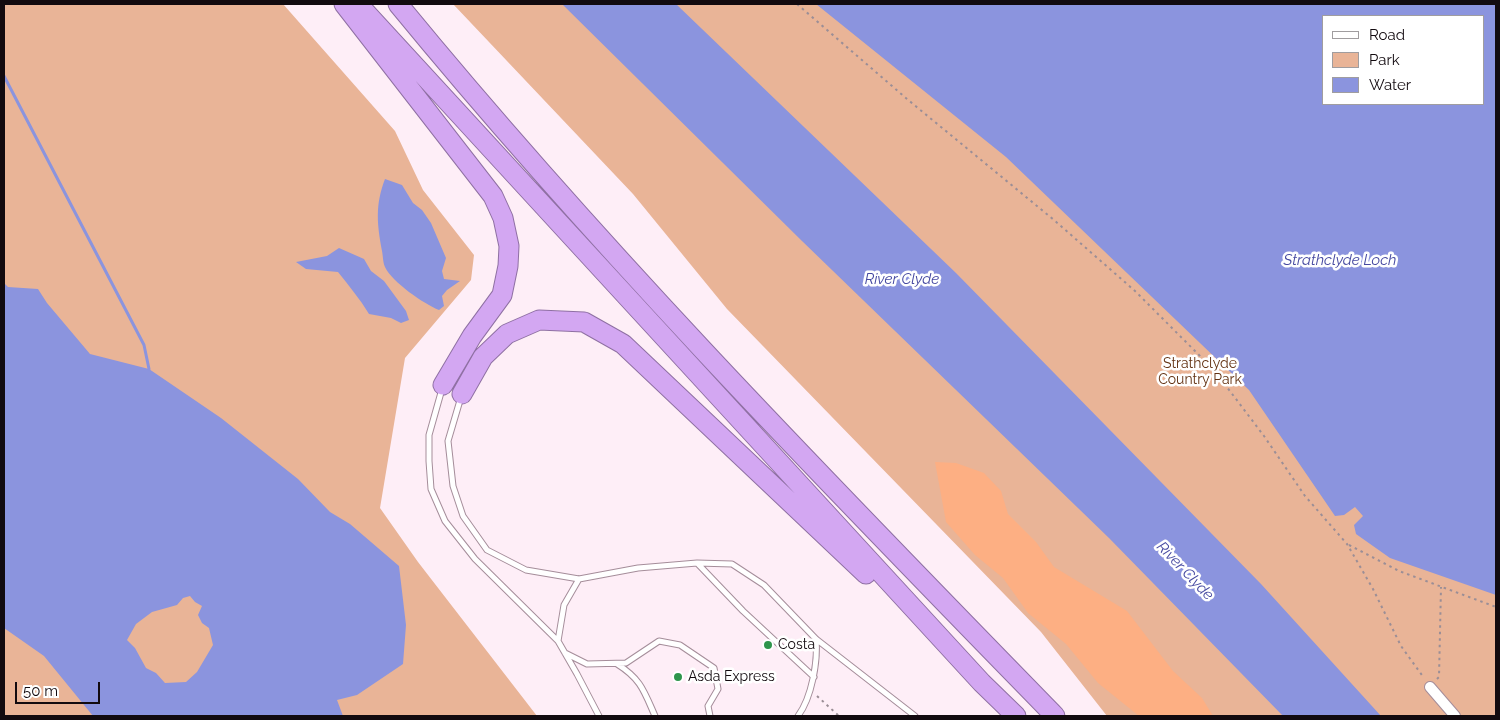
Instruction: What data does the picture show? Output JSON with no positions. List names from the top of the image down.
{
  "water": ["Strathclyde Loch", "River Clyde"],
  "parks": ["Strathclyde Country Park"],
  "places": ["Costa", "Asda Express"],
  "legend": ["Road", "Park", "Water"],
  "scale_bar": "50 m"
}
